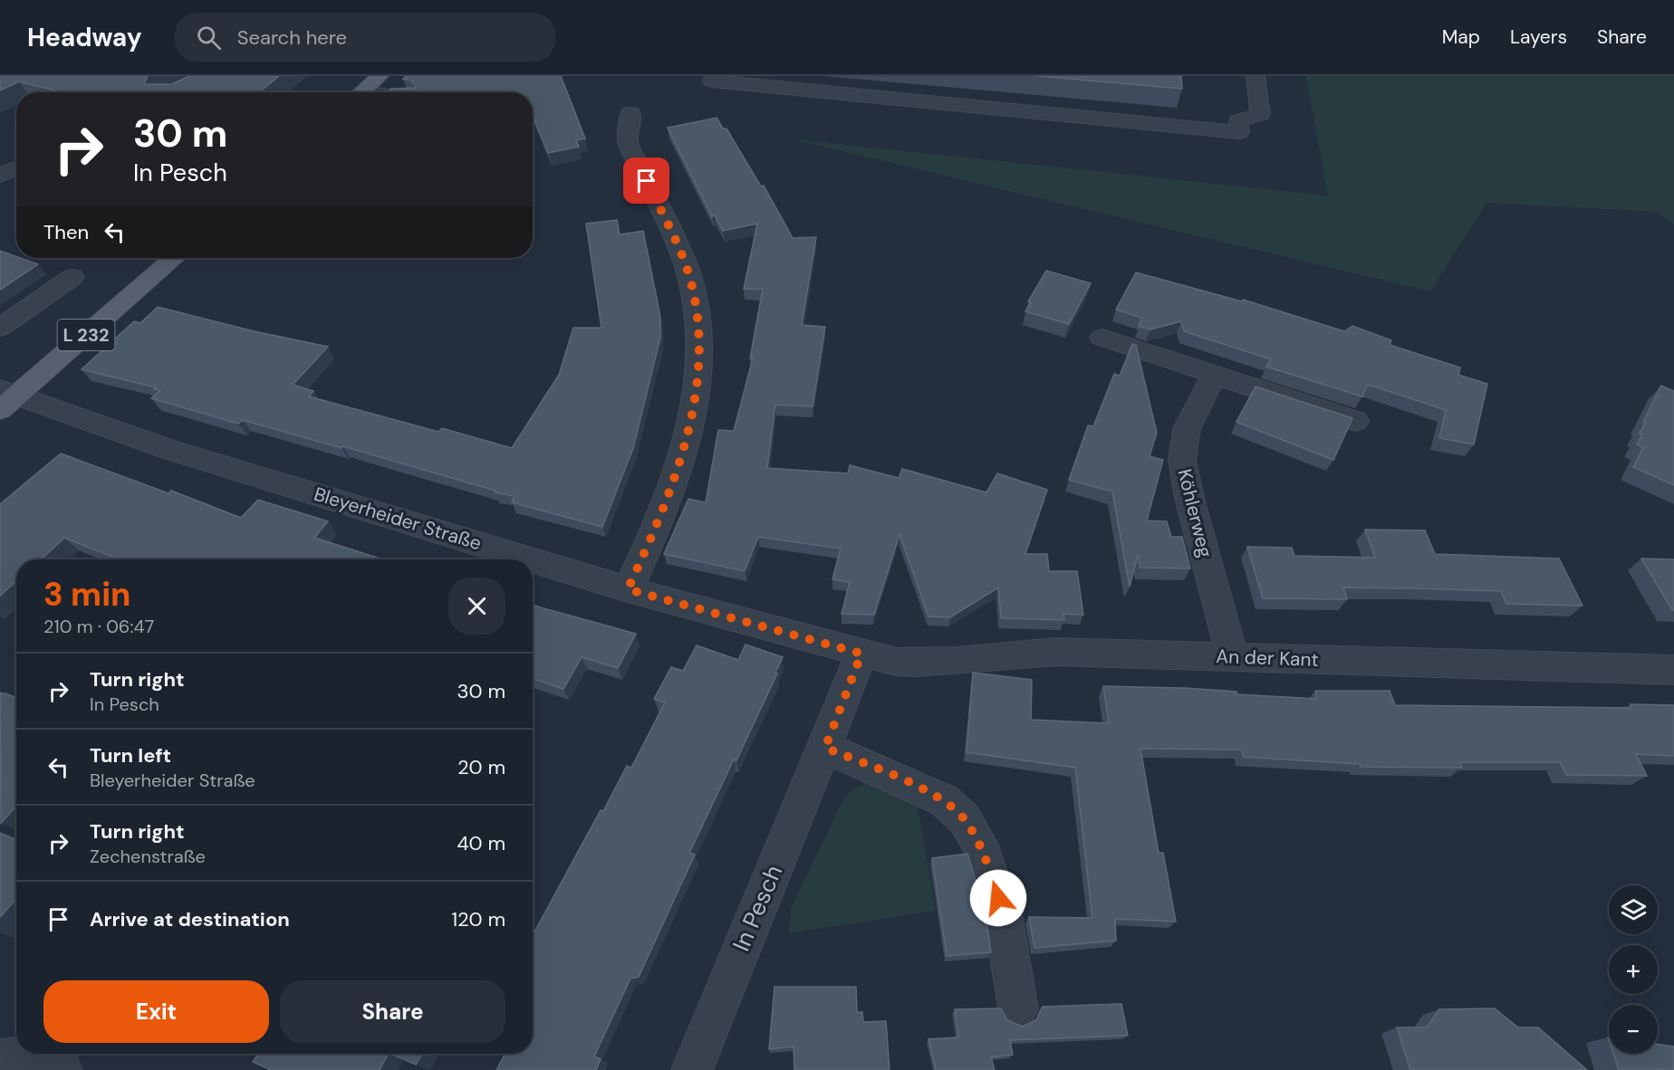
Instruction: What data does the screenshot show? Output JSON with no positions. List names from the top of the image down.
{
  "streets": {
    "main road": ["L 232"],
    "street": [
      "Köhlerweg",
      "Bleyerheider Straße",
      "An der Kant",
      "In Pesch"
    ]
  },
  "crossings": [
    ["L 232", "Bleyerheider Straße"],
    ["Köhlerweg", "An der Kant"],
    ["Bleyerheider Straße", "An der Kant"],
    ["Bleyerheider Straße", "In Pesch"],
    ["An der Kant", "In Pesch"]
  ],
  "page": {
    "header": "Headway",
    "search": "Search here",
    "nav": ["Map", "Layers", "Share"],
    "turn": ["30 m", "In Pesch"],
    "then": "Then",
    "heading": ["3 min", "210 m · 06:47"],
    "list": [
      {
        "name": "Turn right",
        "note": "In Pesch",
        "value": "30 m"
      },
      {
        "name": "Turn left",
        "note": "Bleyerheider Straße",
        "value": "20 m"
      },
      {
        "name": "Turn right",
        "note": "Zechenstraße",
        "value": "40 m"
      },
      {
        "name": "Arrive at destination",
        "value": "120 m"
      }
    ],
    "map_buttons": ["+", "−"],
    "buttons": ["Exit", "Share"]
  }
}
